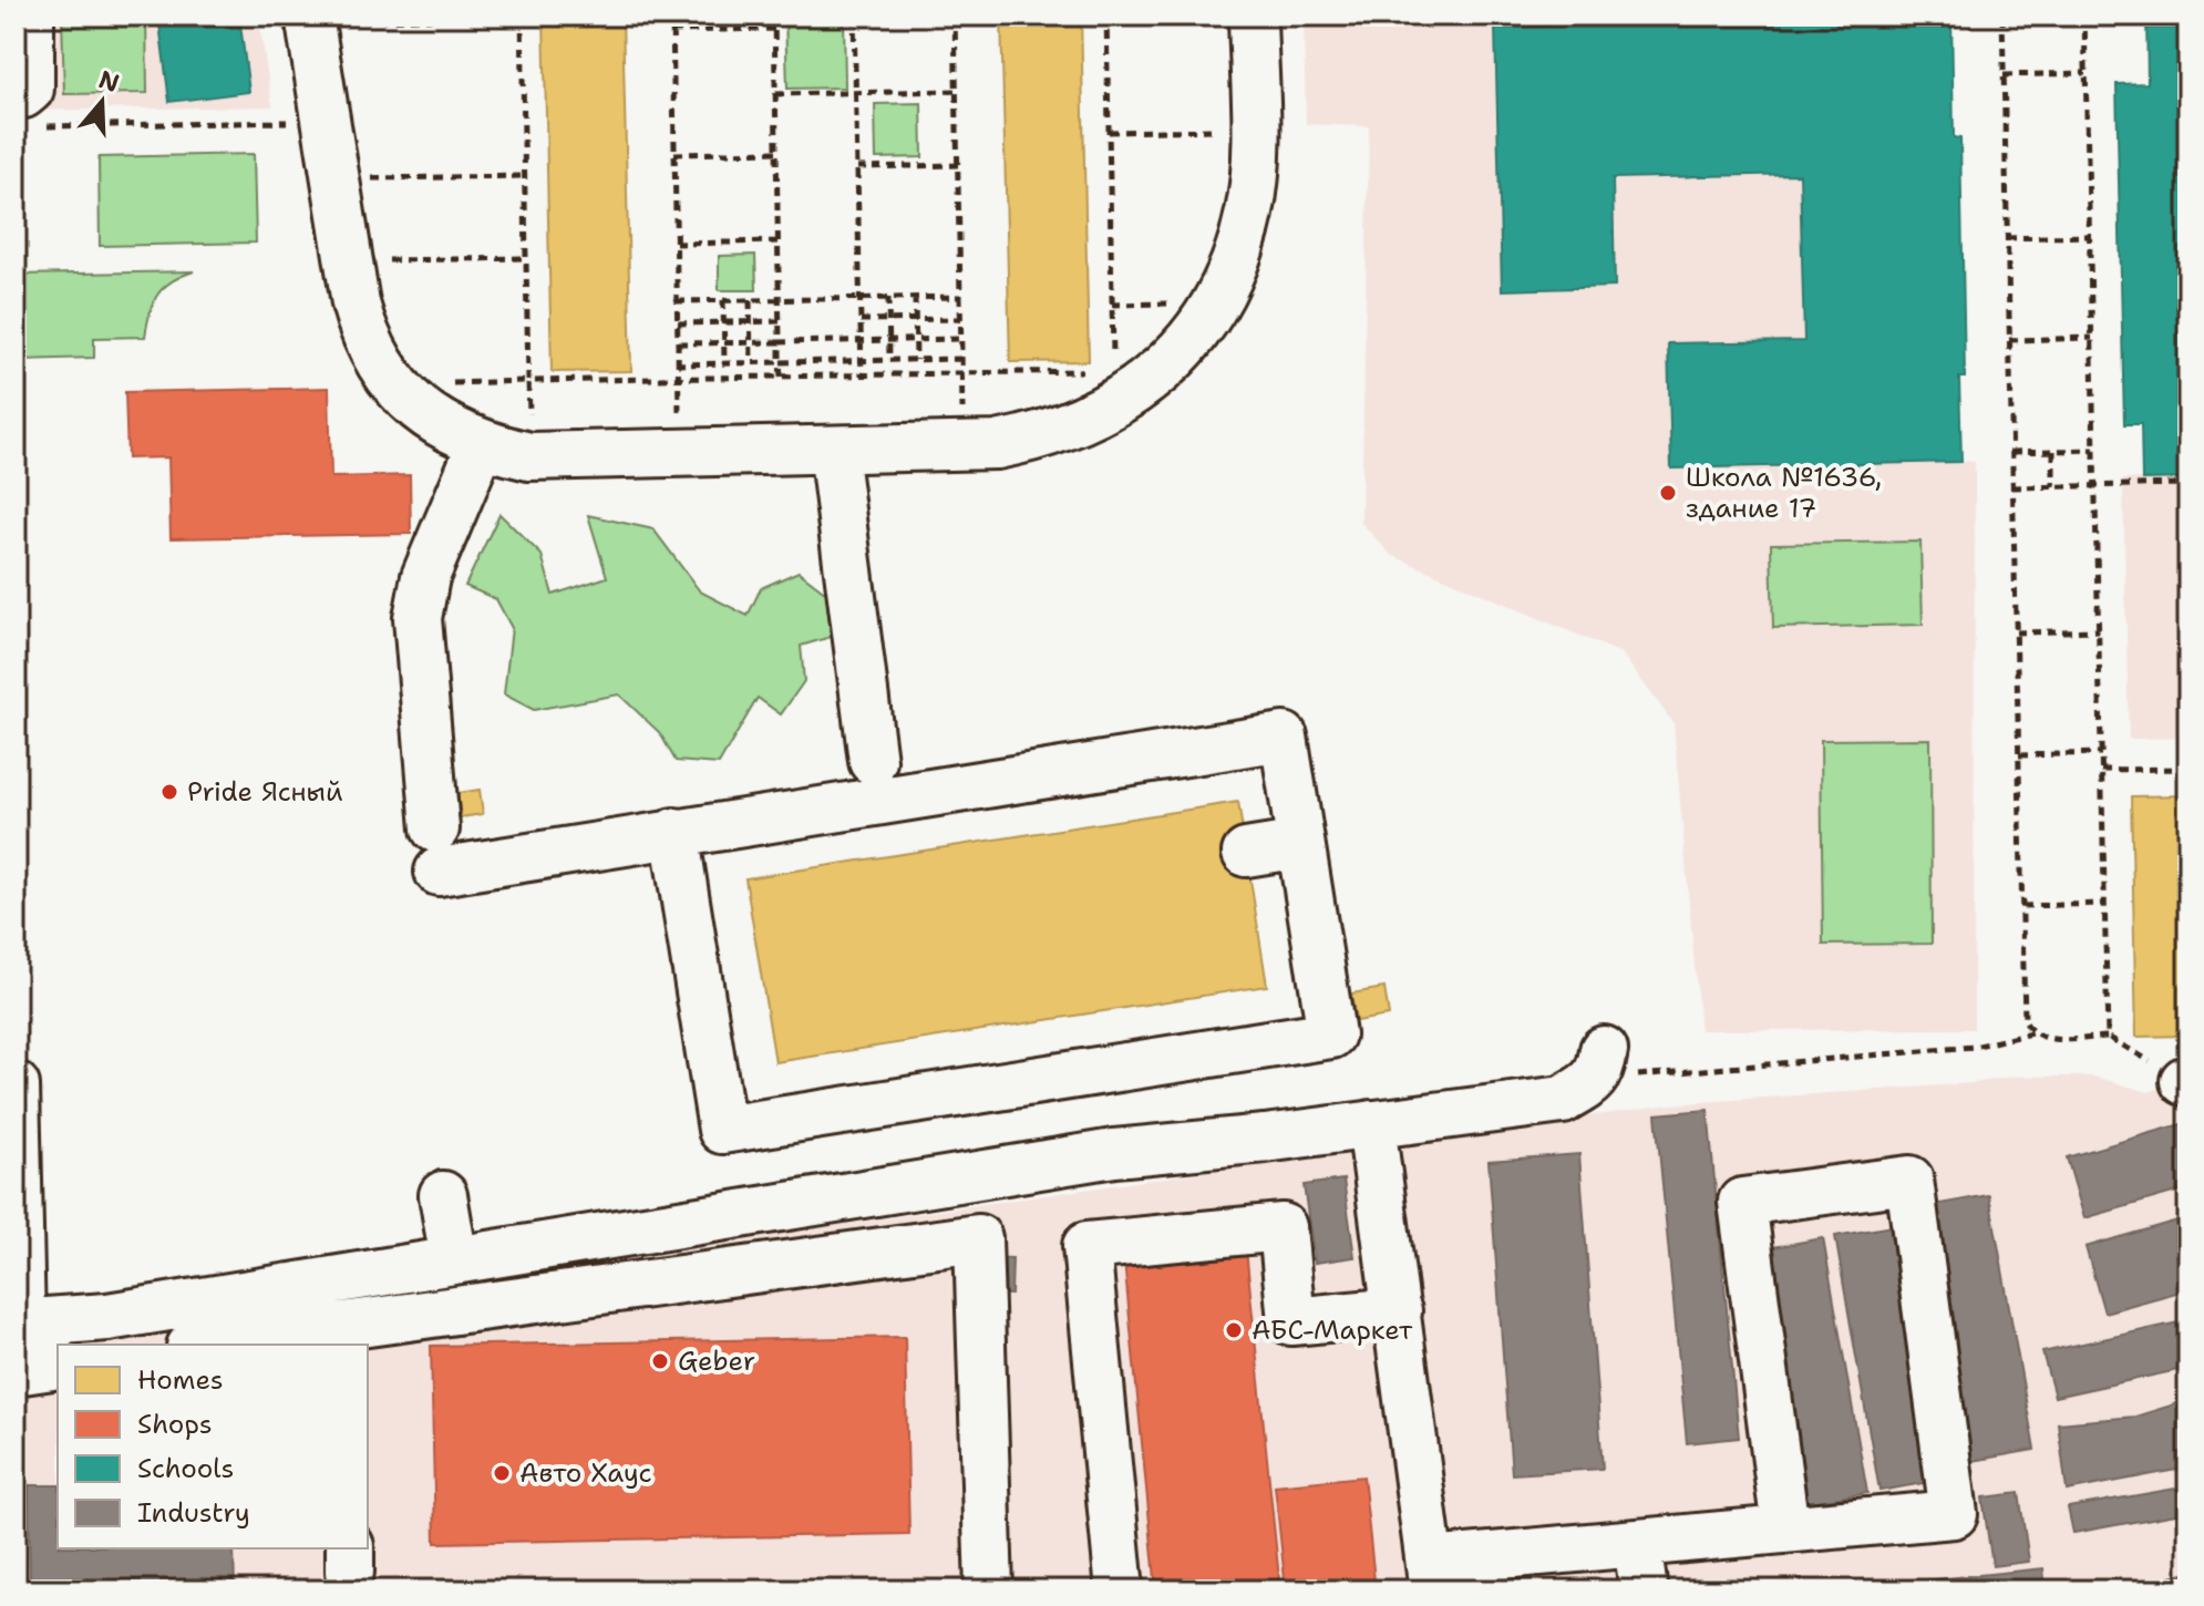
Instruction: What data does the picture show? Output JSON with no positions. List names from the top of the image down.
{
  "places": [
    "Школа №1636, здание 17",
    "Pride Ясный",
    "АБС-Маркет",
    "Geber",
    "Авто Хаус"
  ],
  "legend": [
    "Homes",
    "Shops",
    "Schools",
    "Industry"
  ],
  "north": "top"
}
